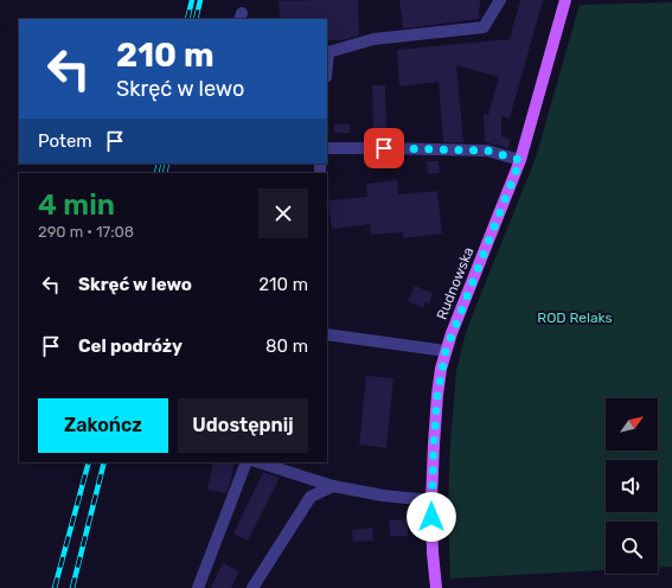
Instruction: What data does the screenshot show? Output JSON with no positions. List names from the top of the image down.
{
  "streets": {
    "main road": ["Rudnowska"]
  },
  "parks": ["ROD Relaks"],
  "north": "top right",
  "page": {
    "turn": ["210 m", "Skręć w lewo"],
    "then": "Potem",
    "heading": ["4 min", "290 m · 17:08"],
    "list": [
      {
        "name": "Skręć w lewo",
        "value": "210 m"
      },
      {
        "name": "Cel podróży",
        "value": "80 m"
      }
    ],
    "buttons": ["Zakończ", "Udostępnij"]
  }
}
